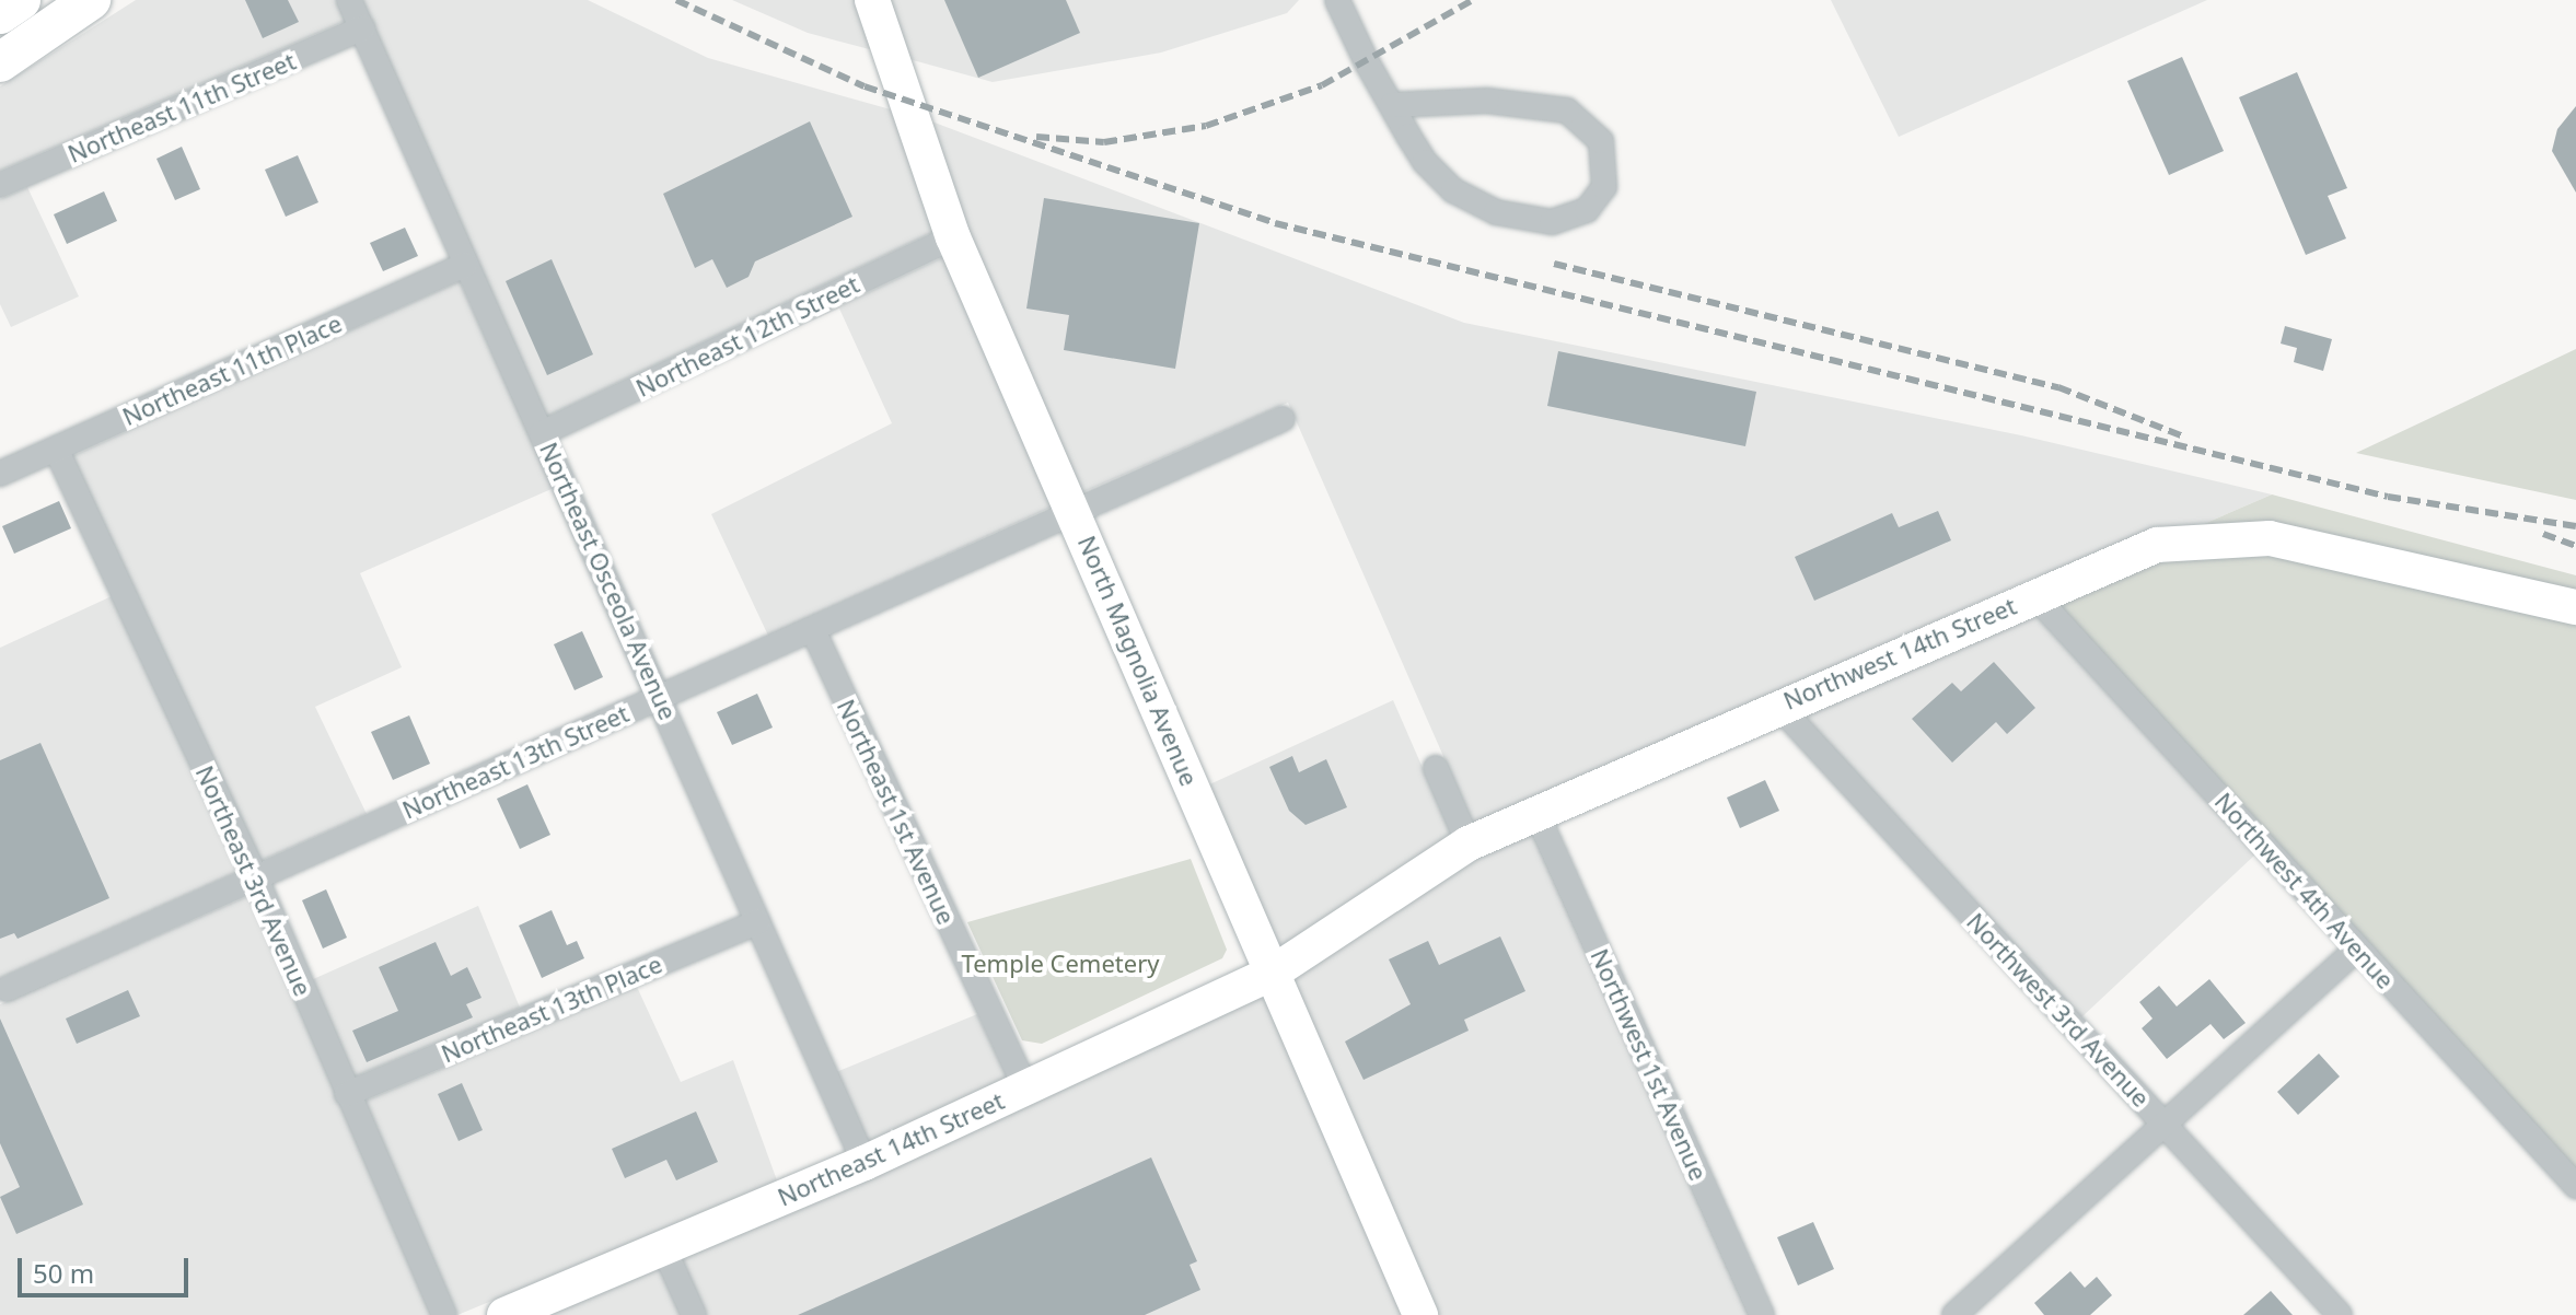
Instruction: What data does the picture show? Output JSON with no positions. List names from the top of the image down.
{
  "streets": {
    "street": [
      "Northeast 11th Street",
      "Northeast 12th Street",
      "Northeast 11th Place",
      "Northeast Osceola Avenue",
      "Northwest 14th Street",
      "North Magnolia Avenue",
      "Northeast 13th Street",
      "Northeast 1st Avenue",
      "Northeast 3rd Avenue",
      "Northwest 4th Avenue",
      "Northeast 13th Place",
      "Northwest 3rd Avenue",
      "Northwest 1st Avenue",
      "Northeast 14th Street"
    ]
  },
  "crossings": [
    ["Northeast 11th Street", "Northeast Osceola Avenue"],
    ["Northeast 12th Street", "Northeast Osceola Avenue"],
    ["Northeast 12th Street", "North Magnolia Avenue"],
    ["Northeast 11th Place", "Northeast Osceola Avenue"],
    ["Northeast 11th Place", "Northeast 3rd Avenue"],
    ["Northeast Osceola Avenue", "Northeast 13th Street"],
    ["Northeast Osceola Avenue", "Northeast 13th Place"],
    ["Northeast Osceola Avenue", "Northeast 14th Street"],
    ["Northwest 14th Street", "North Magnolia Avenue"],
    ["Northwest 14th Street", "Northwest 4th Avenue"],
    ["Northwest 14th Street", "Northwest 3rd Avenue"],
    ["Northwest 14th Street", "Northwest 1st Avenue"],
    ["Northwest 14th Street", "Northeast 14th Street"],
    ["North Magnolia Avenue", "Northeast 13th Street"],
    ["North Magnolia Avenue", "Northeast 14th Street"],
    ["Northeast 13th Street", "Northeast 1st Avenue"],
    ["Northeast 13th Street", "Northeast 3rd Avenue"],
    ["Northeast 1st Avenue", "Northeast 14th Street"],
    ["Northeast 3rd Avenue", "Northeast 13th Place"]
  ],
  "parks": ["Temple Cemetery"],
  "scale_bar": "50 m"
}
